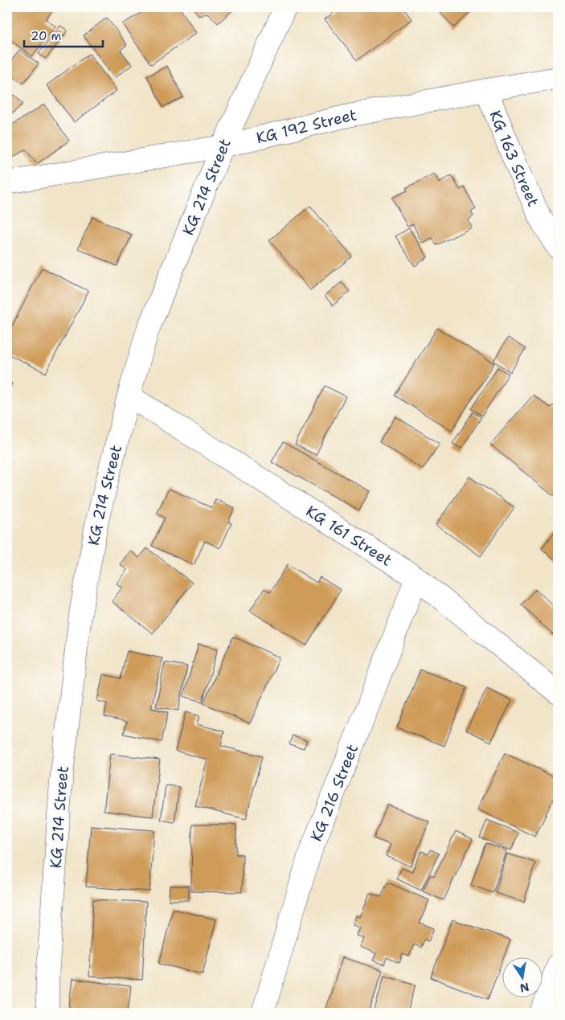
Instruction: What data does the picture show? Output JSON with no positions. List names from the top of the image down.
{
  "streets": {
    "street": [
      "KG 192 Street",
      "KG 163 Street",
      "KG 214 Street",
      "KG 161 Street",
      "KG 216 Street"
    ]
  },
  "crossings": [
    ["KG 192 Street", "KG 163 Street"],
    ["KG 192 Street", "KG 214 Street"],
    ["KG 214 Street", "KG 161 Street"],
    ["KG 161 Street", "KG 216 Street"]
  ],
  "scale_bar": "20 m",
  "north": "bottom"
}
